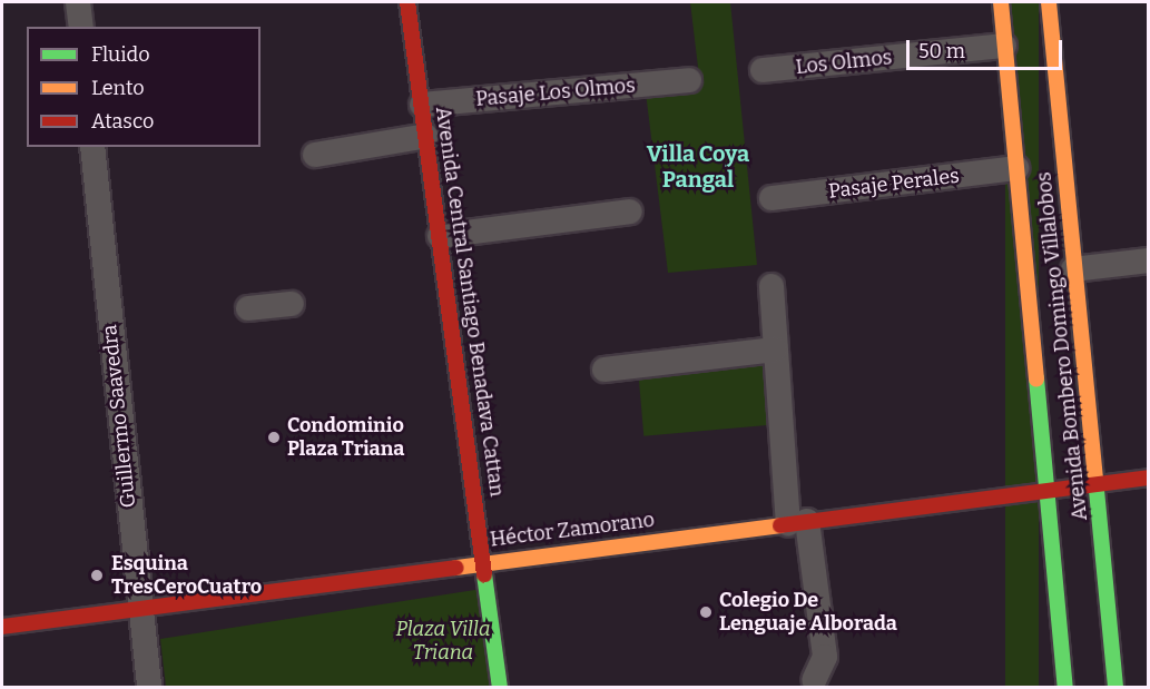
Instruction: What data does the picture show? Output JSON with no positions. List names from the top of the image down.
{
  "streets": {
    "street": [
      "Los Olmos",
      "Pasaje Los Olmos",
      "Pasaje Perales",
      "Avenida Central Santiago Benadava Cattan",
      "Avenida Bombero Domingo Villalobos",
      "Guillermo Saavedra",
      "Héctor Zamorano"
    ]
  },
  "crossings": [
    ["Los Olmos", "Avenida Bombero Domingo Villalobos"],
    ["Pasaje Los Olmos", "Avenida Central Santiago Benadava Cattan"],
    ["Pasaje Perales", "Avenida Bombero Domingo Villalobos"],
    ["Avenida Central Santiago Benadava Cattan", "Héctor Zamorano"],
    ["Avenida Bombero Domingo Villalobos", "Héctor Zamorano"],
    ["Guillermo Saavedra", "Héctor Zamorano"]
  ],
  "districts": ["Villa Coya Pangal"],
  "parks": ["Plaza Villa Triana"],
  "places": ["Condominio Plaza Triana", "Esquina TresCeroCuatro", "Colegio De Lenguaje Alborada"],
  "legend": ["Fluido", "Lento", "Atasco"],
  "scale_bar": "50 m"
}
